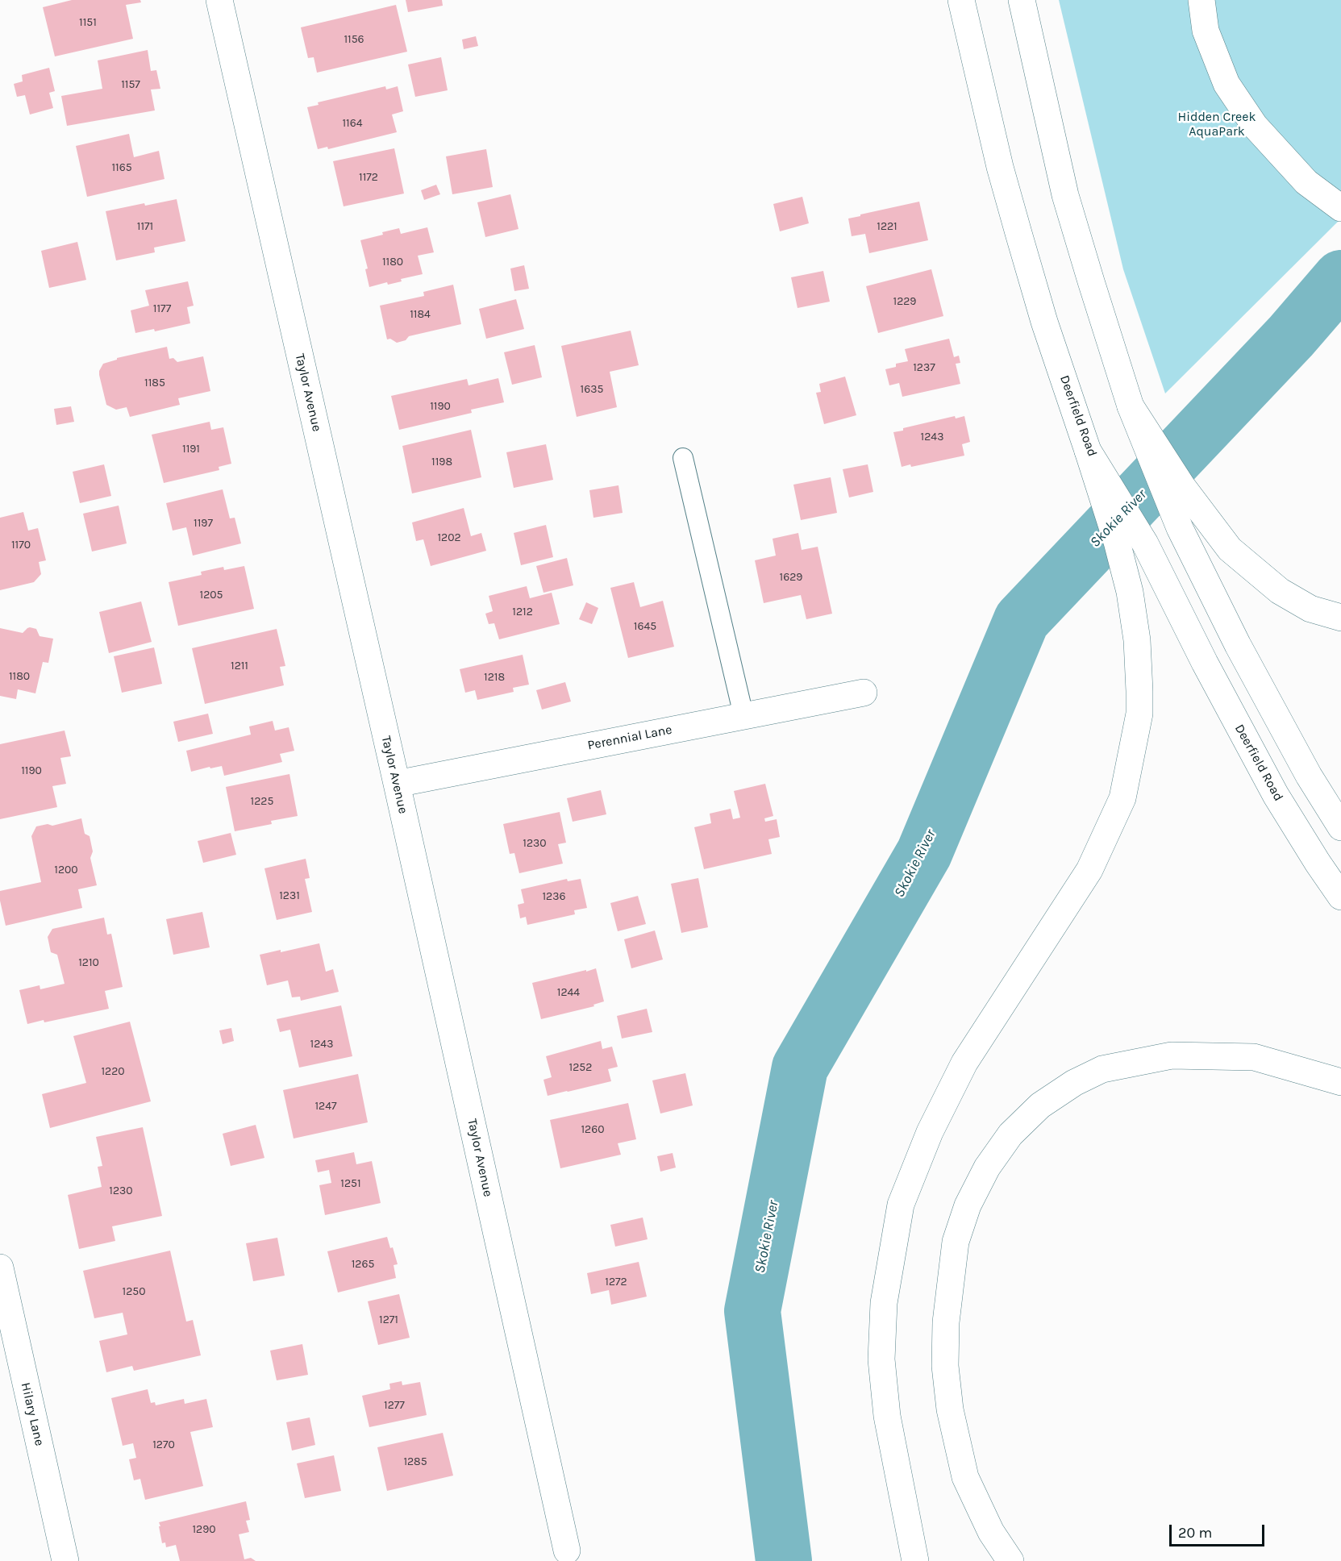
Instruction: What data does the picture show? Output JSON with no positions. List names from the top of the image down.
{
  "streets": {
    "main road": [
      "Taylor Avenue",
      "Deerfield Road",
      "Perennial Lane",
      "Hilary Lane"
    ]
  },
  "crossings": [
    ["Taylor Avenue", "Perennial Lane"]
  ],
  "water": ["Skokie River"],
  "parks": ["Hidden Creek AquaPark"],
  "house_numbers": [
    "1151",
    "1156",
    "1157",
    "1164",
    "1165",
    "1172",
    "1171",
    "1221",
    "1180",
    "1229",
    "1177",
    "1184",
    "1237",
    "1185",
    "1635",
    "1190",
    "1243",
    "1191",
    "1198",
    "1197",
    "1202",
    "1170",
    "1629",
    "1205",
    "1212",
    "1645",
    "1211",
    "1180",
    "1218",
    "1190",
    "1225",
    "1230",
    "1200",
    "1231",
    "1236",
    "1210",
    "1244",
    "1243",
    "1252",
    "1220",
    "1247",
    "1260",
    "1251",
    "1230",
    "1265",
    "1272",
    "1250",
    "1271",
    "1277",
    "1270",
    "1285",
    "1290"
  ],
  "scale_bar": "20 m"
}
